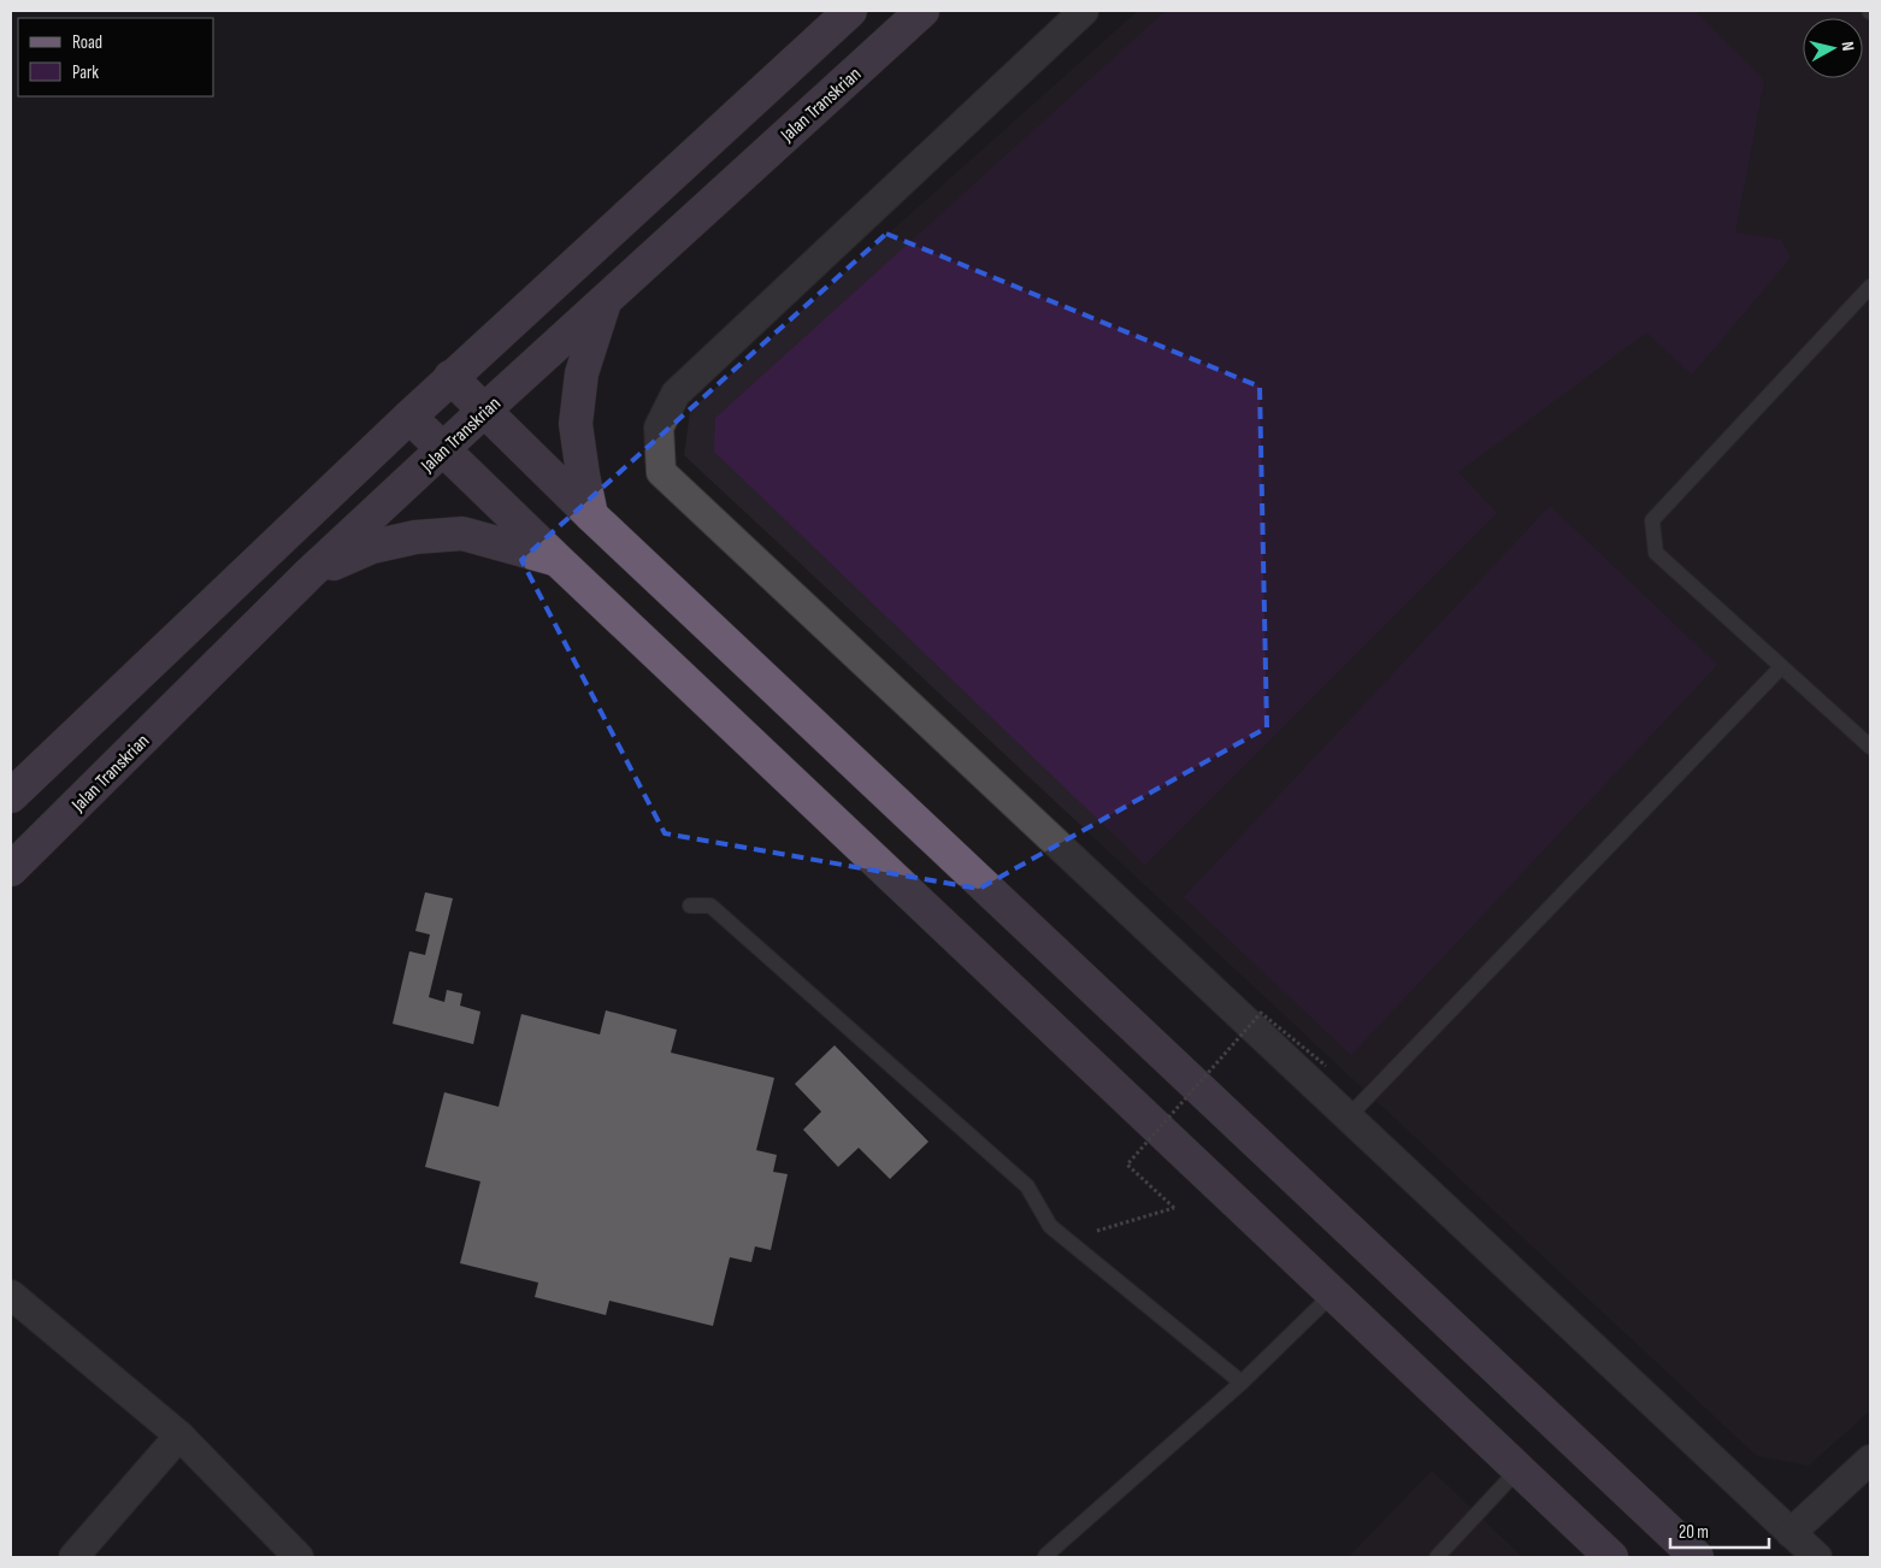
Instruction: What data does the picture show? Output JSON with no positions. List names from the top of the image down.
{
  "streets": {
    "main road": ["Jalan Transkrian"]
  },
  "legend": ["Road", "Park"],
  "scale_bar": "20 m",
  "north": "right"
}
